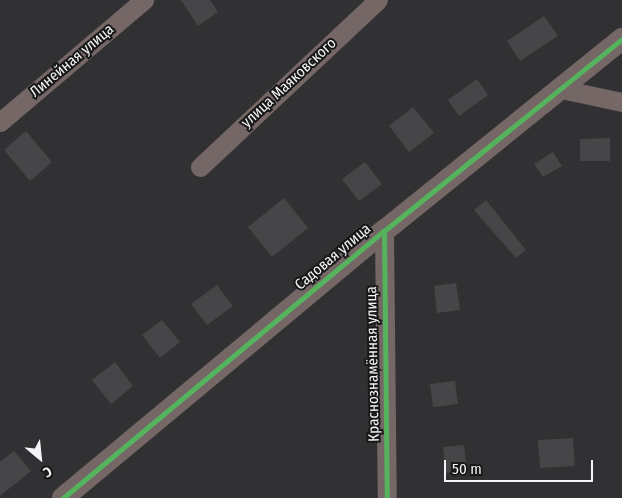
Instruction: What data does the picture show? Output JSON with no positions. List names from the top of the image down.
{
  "streets": {
    "street": [
      "Линейная улица",
      "улица Маяковского",
      "Садовая улица",
      "Краснознамённая улица"
    ]
  },
  "crossings": [
    ["Садовая улица", "Краснознамённая улица"]
  ],
  "scale_bar": "50 m",
  "north": "bottom right"
}
